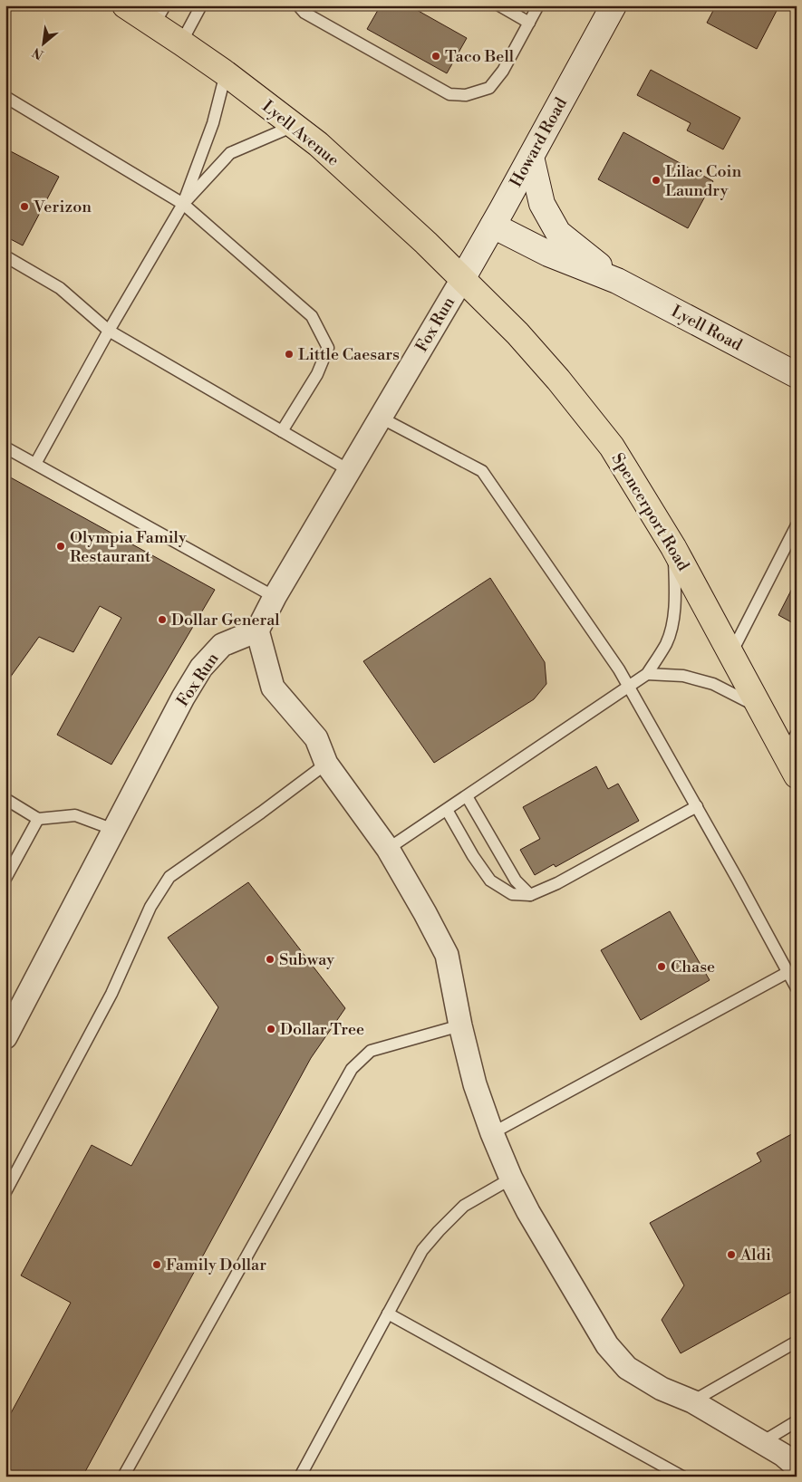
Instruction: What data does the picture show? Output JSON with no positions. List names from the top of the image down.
{
  "streets": {
    "main road": ["Lyell Avenue", "Spencerport Road"],
    "street": ["Howard Road", "Fox Run", "Lyell Road"]
  },
  "crossings": [
    ["Lyell Avenue", "Howard Road"],
    ["Lyell Avenue", "Fox Run"],
    ["Lyell Avenue", "Spencerport Road"],
    ["Howard Road", "Fox Run"],
    ["Howard Road", "Lyell Road"],
    ["Howard Road", "Spencerport Road"],
    ["Fox Run", "Spencerport Road"]
  ],
  "places": [
    "Taco Bell",
    "Lilac Coin Laundry",
    "Verizon",
    "Little Caesars",
    "Olympia Family Restaurant",
    "Dollar General",
    "Subway",
    "Chase",
    "Dollar Tree",
    "Aldi",
    "Family Dollar"
  ],
  "north": "bottom left"
}
